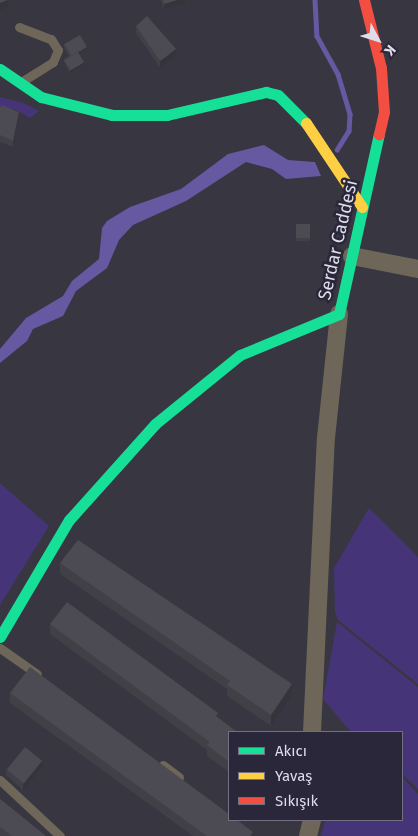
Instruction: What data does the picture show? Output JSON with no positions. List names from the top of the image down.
{
  "streets": {
    "street": ["Serdar Caddesi"]
  },
  "legend": ["Akıcı", "Yavaş", "Sıkışık"],
  "north": "bottom right"
}
